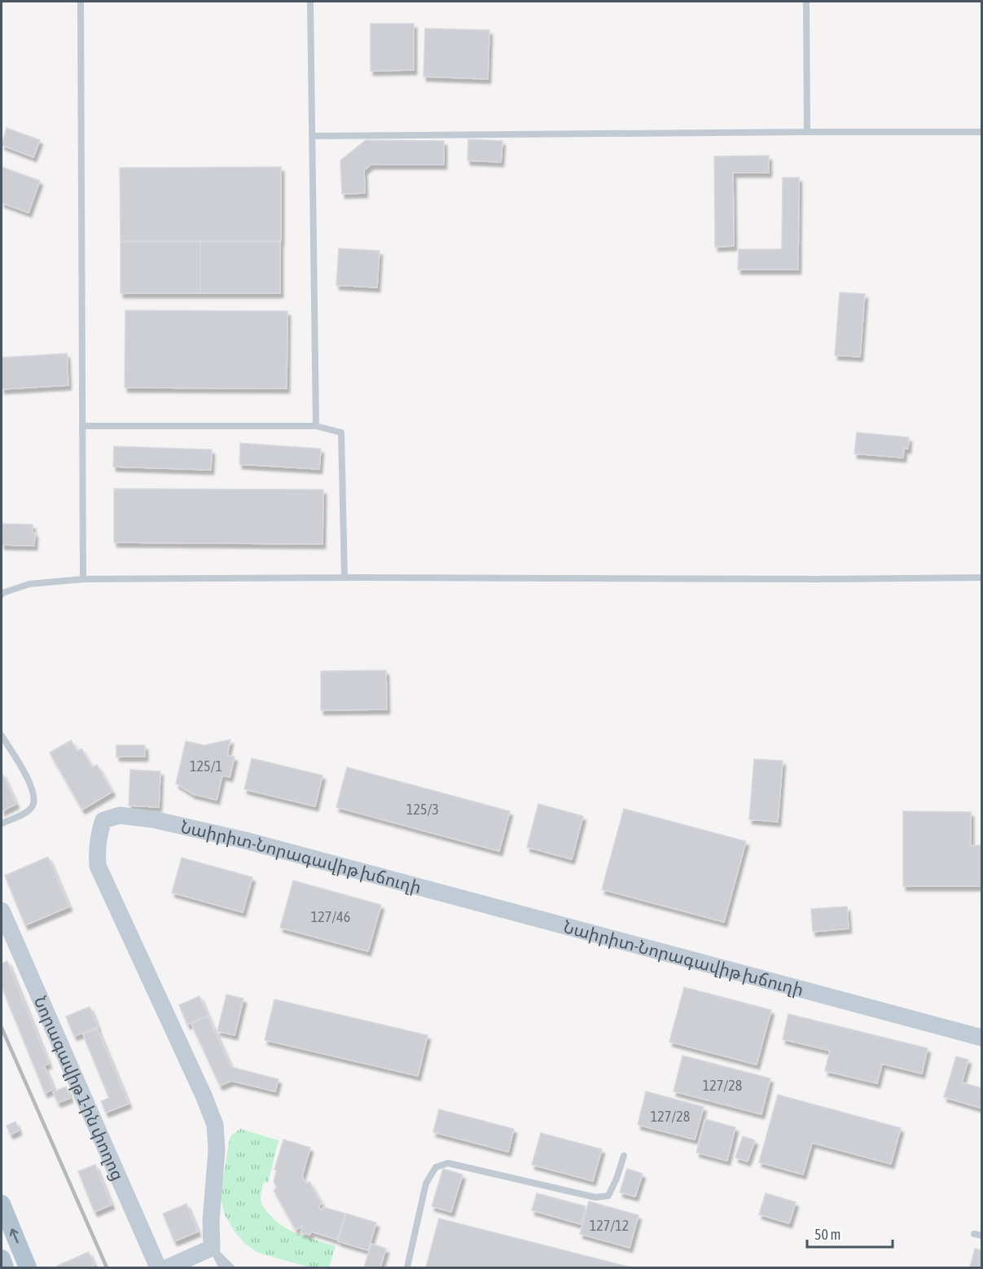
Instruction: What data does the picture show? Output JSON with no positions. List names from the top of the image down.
{
  "streets": {
    "street": ["Նաիրիտ-Նորագավիթ խճուղի", "Նորագավիթ 1-ին փողոց"]
  },
  "house_numbers": [
    "125/1",
    "125/3",
    "127/46",
    "127/28",
    "127/28",
    "127/12"
  ],
  "scale_bar": "50 m"
}
